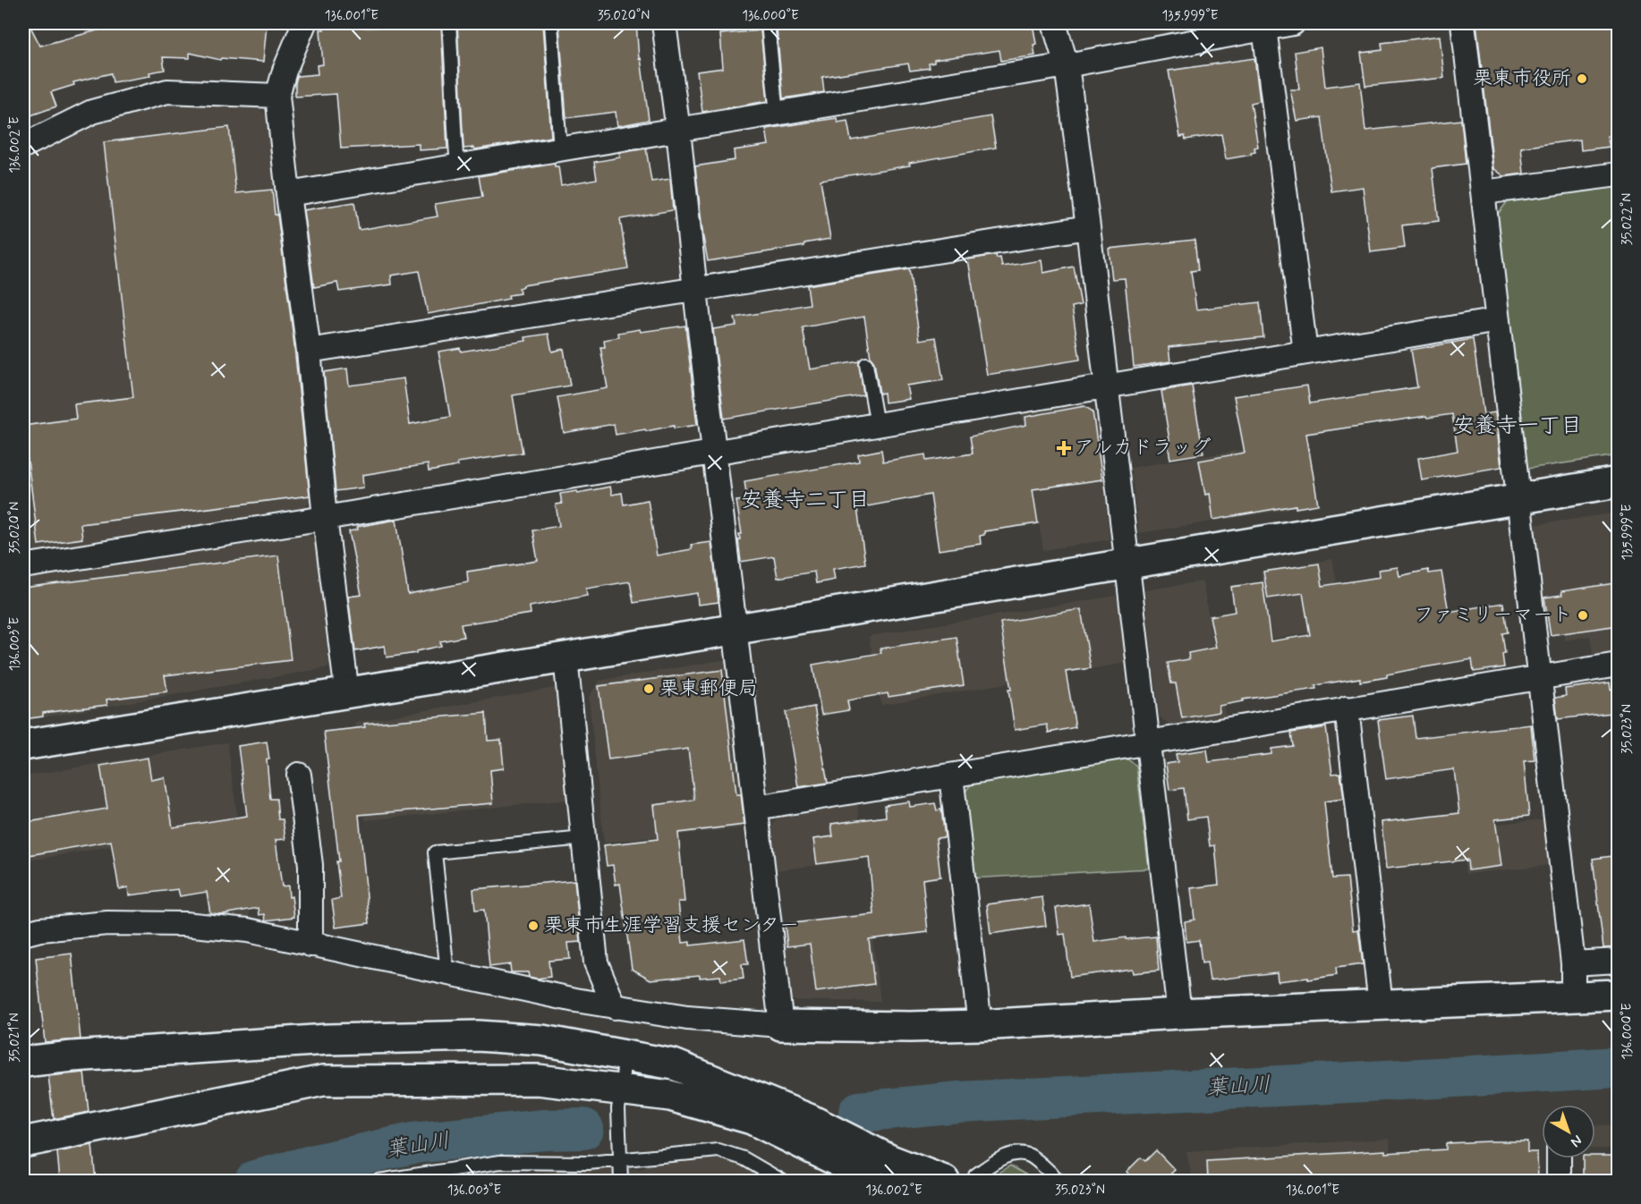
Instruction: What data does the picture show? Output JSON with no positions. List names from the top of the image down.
{
  "districts": ["安養寺一丁目", "安養寺二丁目"],
  "water": ["葉山川"],
  "places": {
    "other": [
      "栗東市役所",
      "ファミリーマート",
      "栗東郵便局",
      "栗東市生涯学習支援センター"
    ],
    "health": ["アルカドラッグ"]
  },
  "north": "bottom right",
  "coordinates": [
    "136.001°E",
    "35.020°N",
    "136.000°E",
    "135.999°E",
    "136.002°E",
    "35.022°N",
    "136.003°E",
    "35.023°N",
    "35.021°N"
  ]
}
